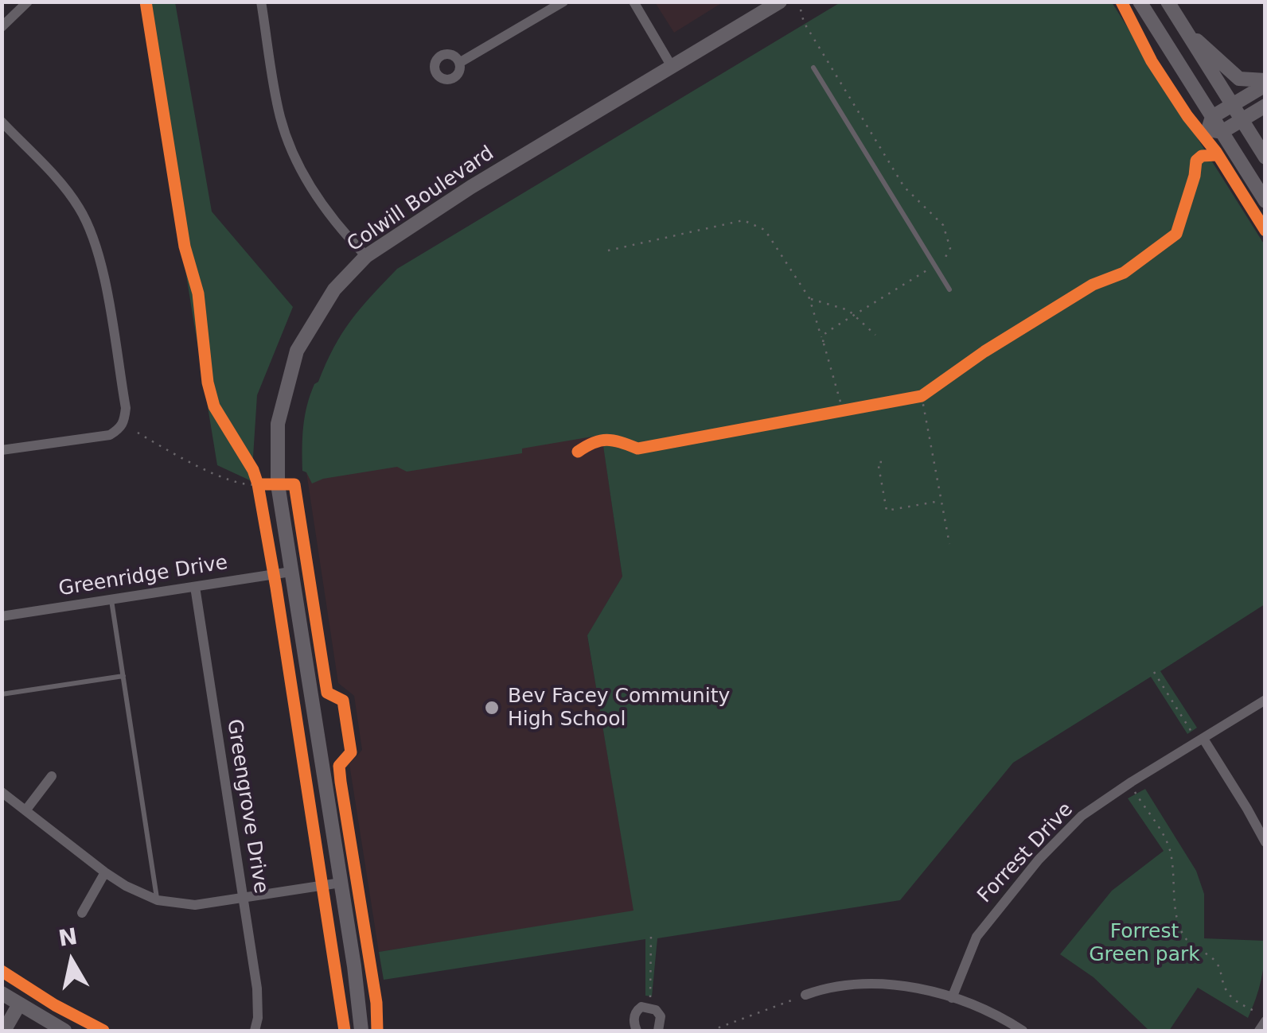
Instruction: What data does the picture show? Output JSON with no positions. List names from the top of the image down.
{
  "streets": {
    "street": [
      "Colwill Boulevard",
      "Greenridge Drive",
      "Greengrove Drive",
      "Forrest Drive"
    ]
  },
  "crossings": [
    ["Colwill Boulevard", "Greenridge Drive"],
    ["Greenridge Drive", "Greengrove Drive"]
  ],
  "parks": ["Forrest Green park"],
  "places": ["Bev Facey Community High School"],
  "north": "top"
}
